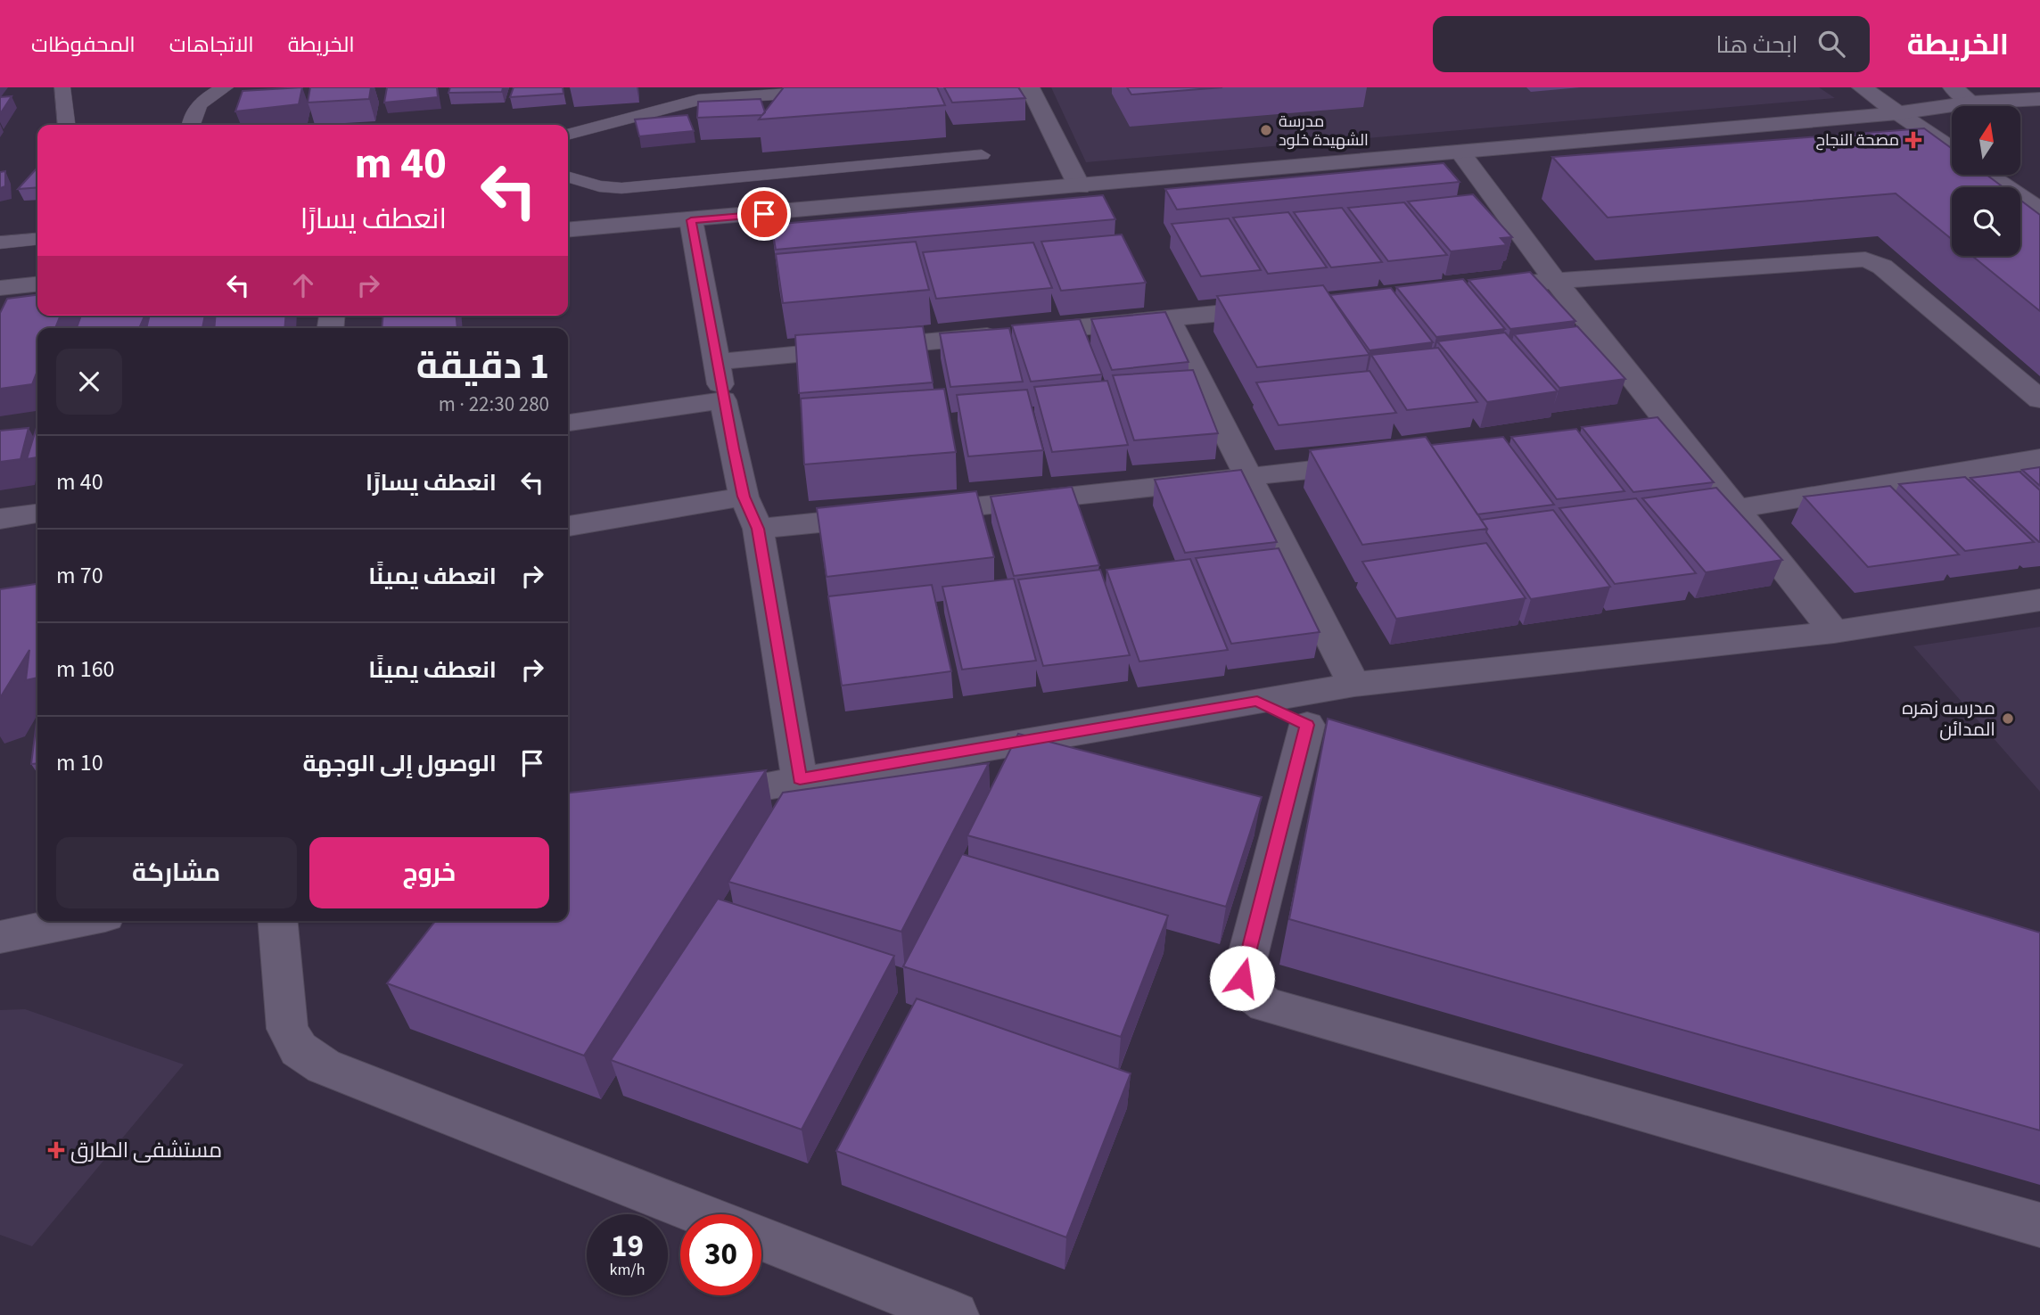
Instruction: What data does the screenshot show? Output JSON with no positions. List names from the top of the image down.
{
  "places": {
    "other": ["مدرسة الشهيدة خلود", "مدرسه زهره المدائن"],
    "health": ["مصحة النجاح", "مستشفى الطارق"]
  },
  "north": "top",
  "page": {
    "header": "الخريطة",
    "search": "ابحث هنا",
    "nav": ["الخريطة", "الاتجاهات", "المحفوظات"],
    "turn": ["40 m", "انعطف يسارًا"],
    "heading": ["1 دقيقة", "280 m · 22:30"],
    "list": [
      {
        "name": "انعطف يسارًا",
        "value": "40 m"
      },
      {
        "name": "انعطف يمينًا",
        "value": "70 m"
      },
      {
        "name": "انعطف يمينًا",
        "value": "160 m"
      },
      {
        "name": "الوصول إلى الوجهة",
        "value": "10 m"
      }
    ],
    "buttons": ["خروج", "مشاركة"],
    "speed": "19 km/h",
    "limit": "30"
  }
}
